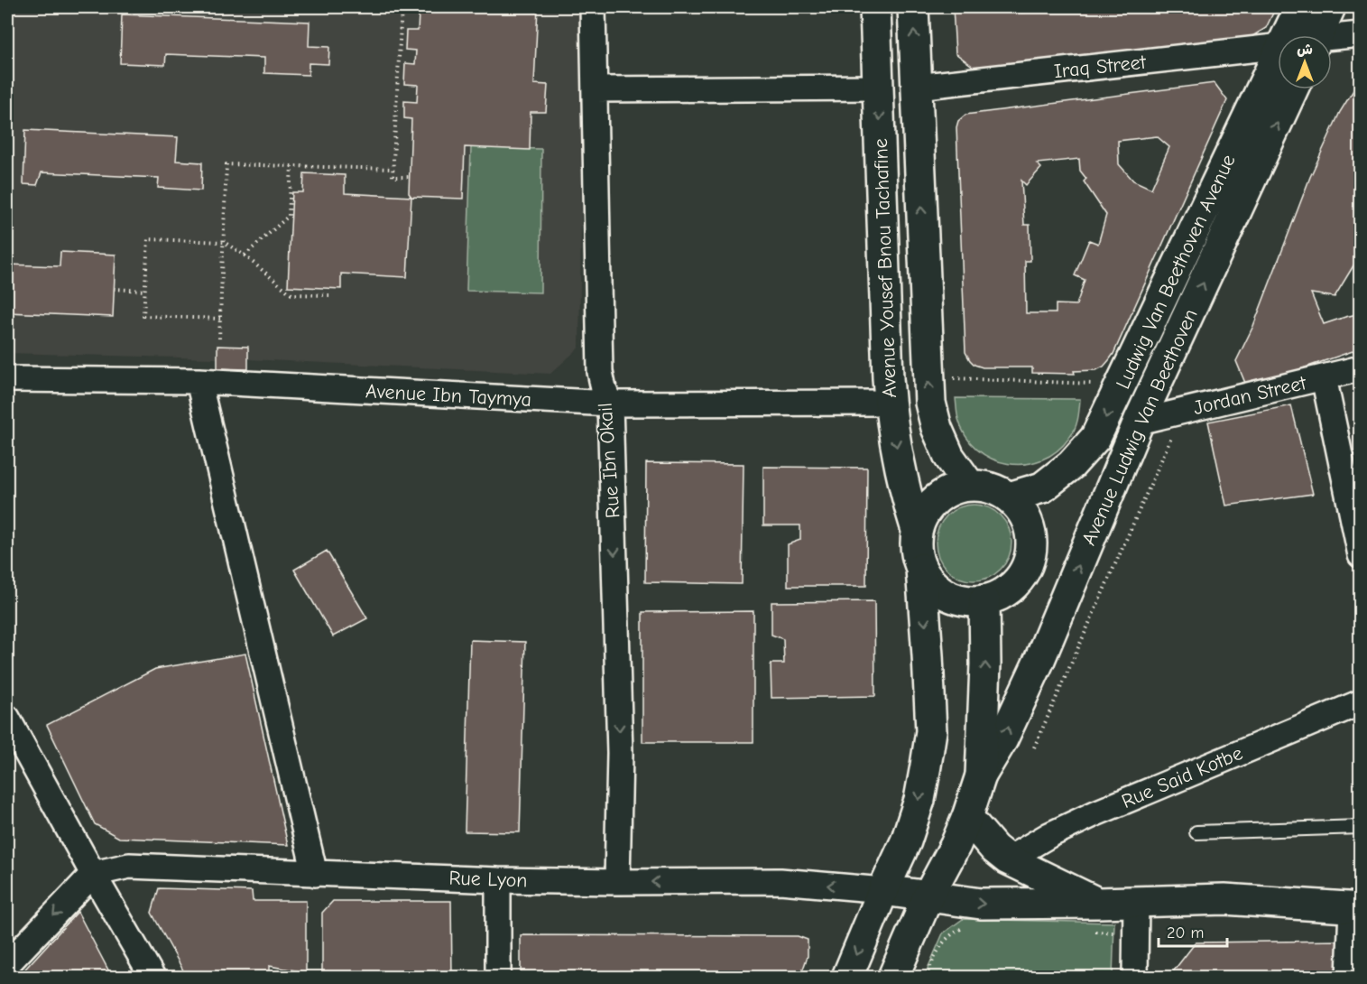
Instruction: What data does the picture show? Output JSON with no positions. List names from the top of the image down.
{
  "streets": {
    "main road": ["Avenue Yousef Bnou Tachafine", "Ludwig Van Beethoven Avenue", "Avenue Ludwig Van Beethoven"],
    "street": [
      "Iraq Street",
      "Avenue Ibn Taymya",
      "Jordan Street",
      "Rue Ibn Okail",
      "Rue Said Kotbe",
      "Rue Lyon"
    ]
  },
  "crossings": [
    ["Iraq Street", "Avenue Yousef Bnou Tachafine"],
    ["Avenue Yousef Bnou Tachafine", "Ludwig Van Beethoven Avenue"],
    ["Avenue Yousef Bnou Tachafine", "Avenue Ibn Taymya"],
    ["Avenue Yousef Bnou Tachafine", "Avenue Ludwig Van Beethoven"],
    ["Ludwig Van Beethoven Avenue", "Avenue Ludwig Van Beethoven"],
    ["Avenue Ibn Taymya", "Rue Ibn Okail"],
    ["Jordan Street", "Avenue Ludwig Van Beethoven"],
    ["Rue Ibn Okail", "Rue Lyon"]
  ],
  "one_way": ["Avenue Ludwig Van Beethoven", "Rue Ibn Okail"],
  "scale_bar": "20 m",
  "north": "top"
}
